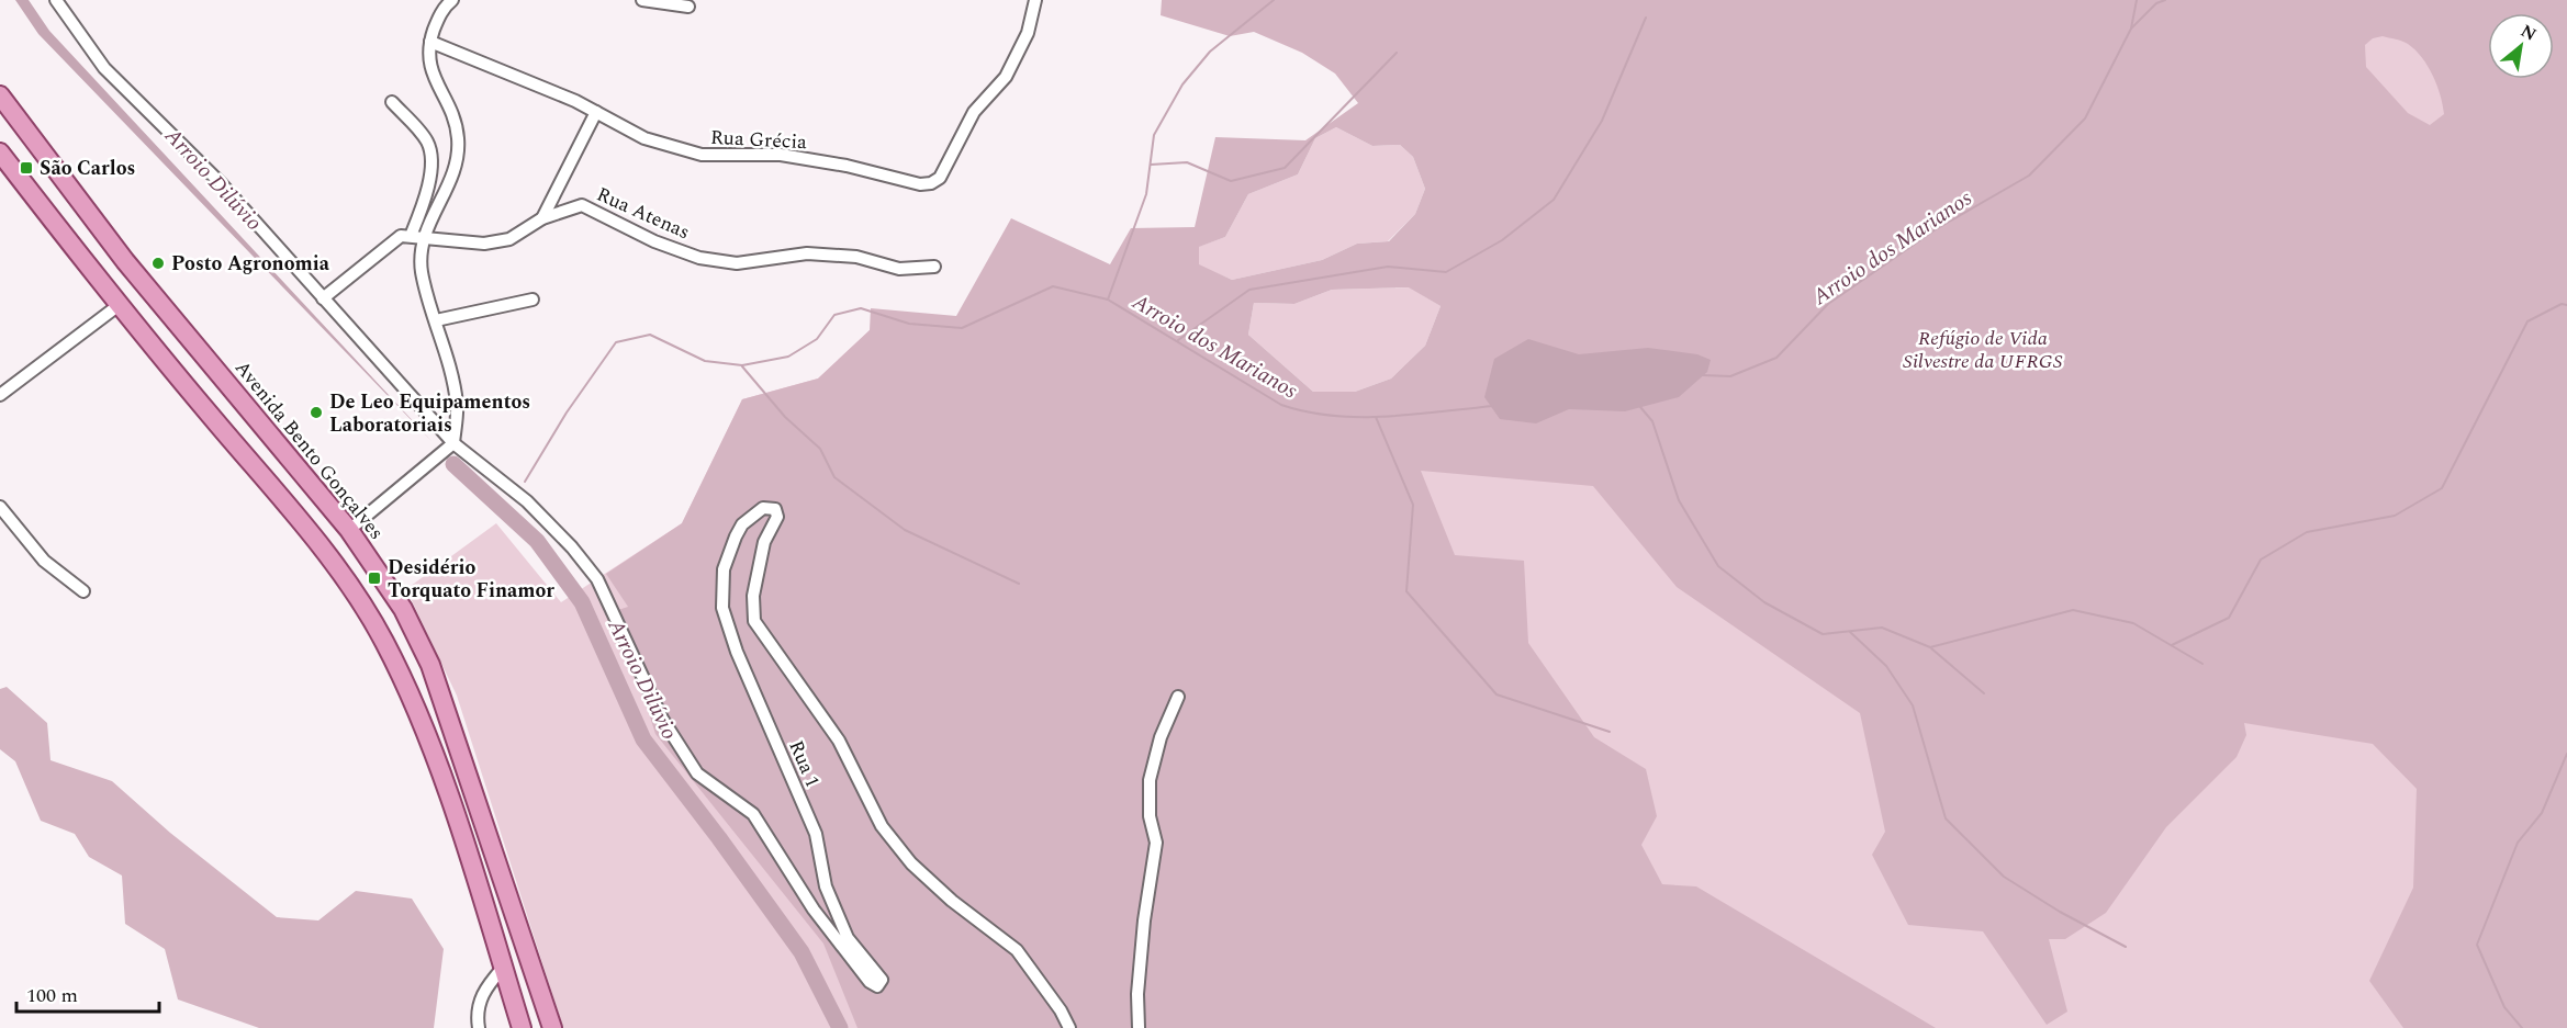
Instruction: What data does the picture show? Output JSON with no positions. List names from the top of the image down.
{
  "streets": {
    "main road": ["Avenida Bento Gonçalves"],
    "street": ["Rua Grécia", "Rua Atenas", "Rua 1"]
  },
  "water": ["Arroio Dilúvio", "Arroio dos Marianos"],
  "parks": ["Refúgio de Vida Silvestre da UFRGS"],
  "places": {
    "transit": ["São Carlos", "Desidério Torquato Finamor"],
    "other": ["Posto Agronomia", "De Leo Equipamentos Laboratoriais"]
  },
  "scale_bar": "100 m",
  "north": "top right"
}
